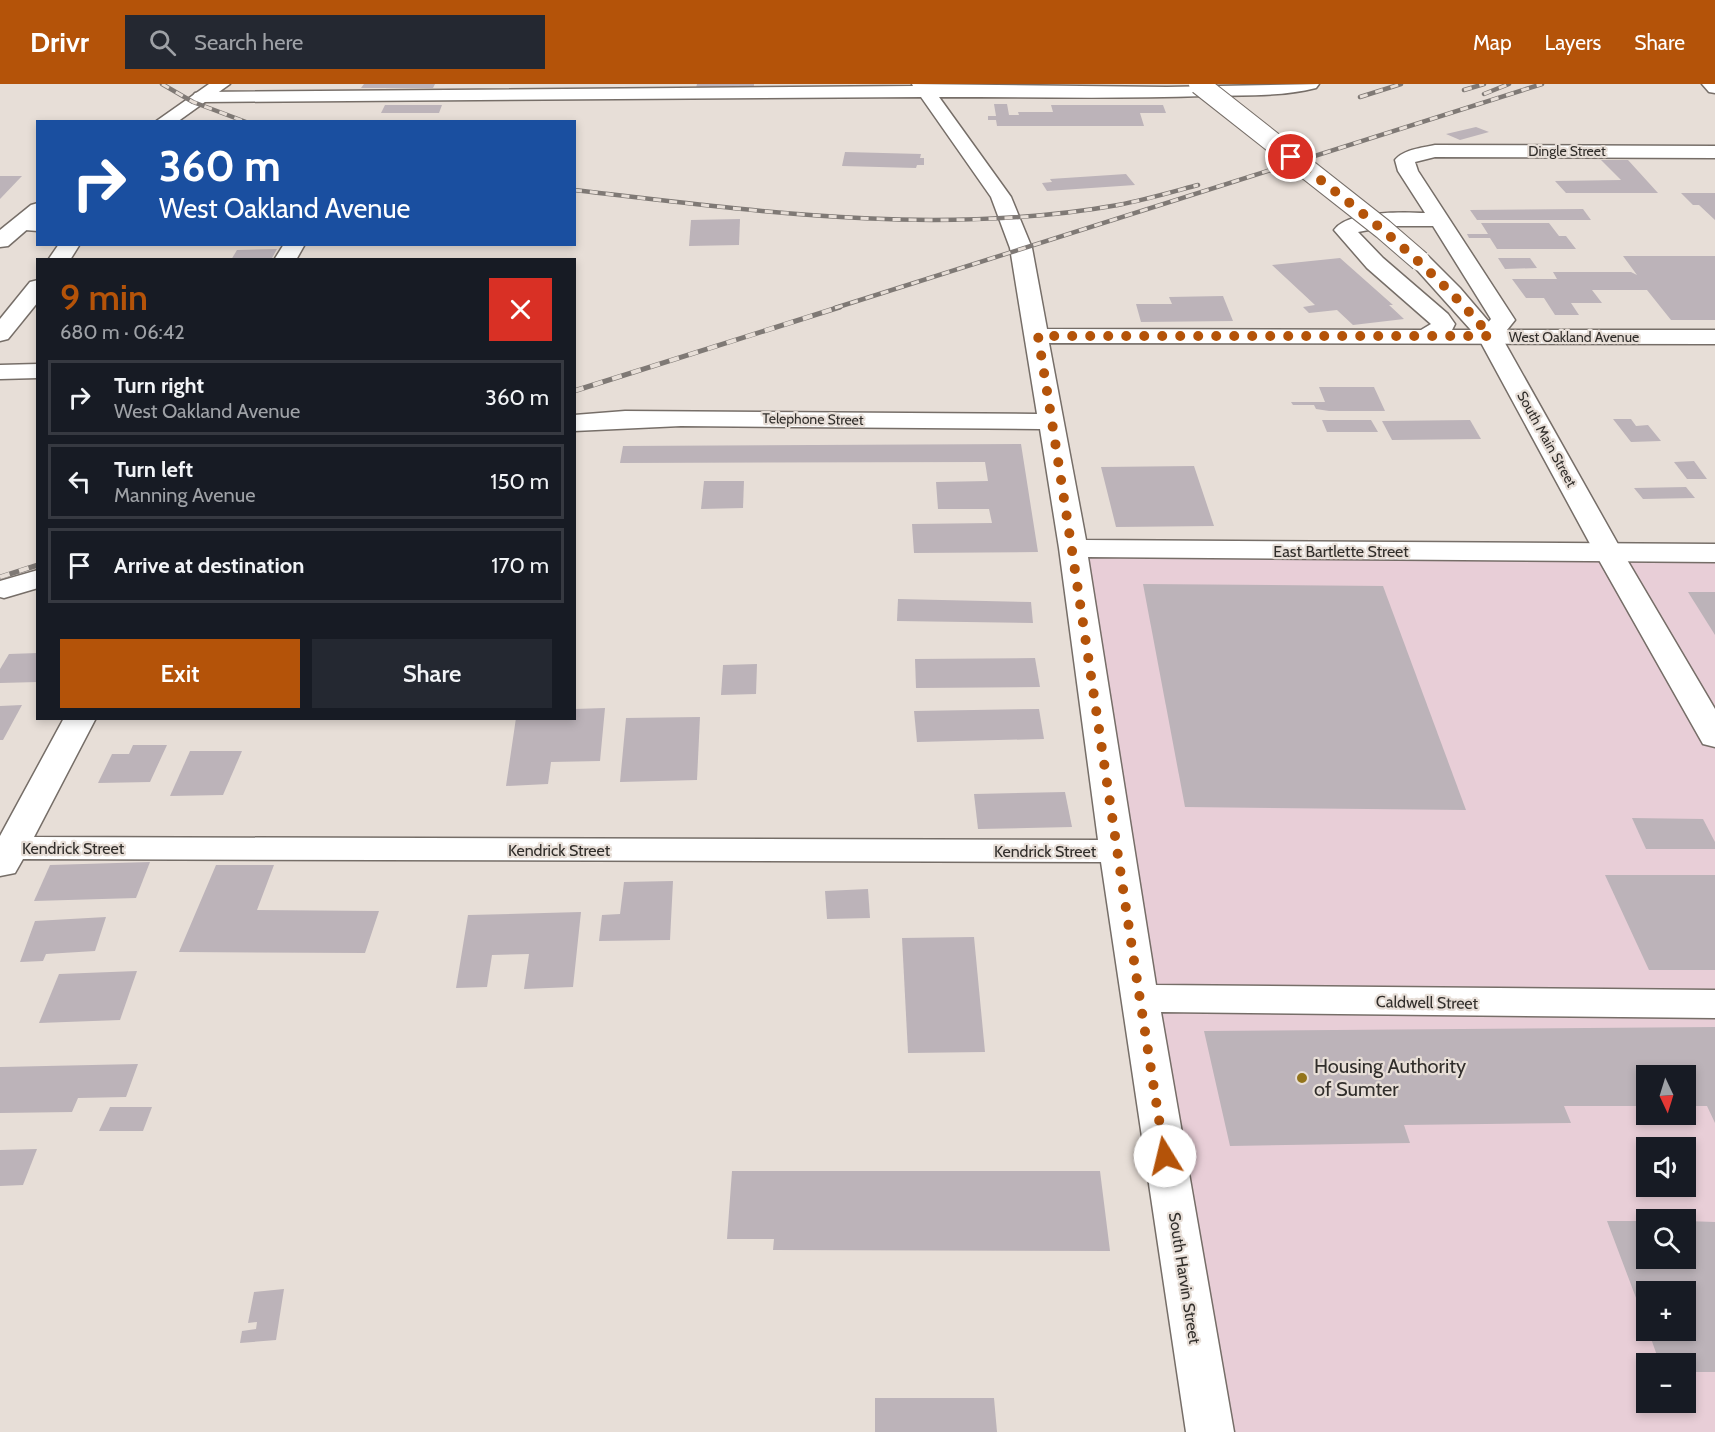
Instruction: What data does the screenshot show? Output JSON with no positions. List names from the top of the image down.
{
  "streets": {
    "street": [
      "Dingle Street",
      "West Oakland Avenue",
      "Telephone Street",
      "South Main Street",
      "East Bartlette Street",
      "Kendrick Street",
      "Caldwell Street",
      "South Harvin Street"
    ]
  },
  "crossings": [
    ["West Oakland Avenue", "South Main Street"],
    ["West Oakland Avenue", "South Harvin Street"],
    ["Telephone Street", "South Harvin Street"],
    ["South Main Street", "East Bartlette Street"],
    ["East Bartlette Street", "South Harvin Street"],
    ["Kendrick Street", "South Harvin Street"],
    ["Caldwell Street", "South Harvin Street"]
  ],
  "places": ["Housing Authority of Sumter"],
  "north": "bottom",
  "page": {
    "header": "Drivr",
    "search": "Search here",
    "nav": ["Map", "Layers", "Share"],
    "turn": ["360 m", "West Oakland Avenue"],
    "heading": ["9 min", "680 m · 06:42"],
    "list": [
      {
        "name": "Turn right",
        "note": "West Oakland Avenue",
        "value": "360 m"
      },
      {
        "name": "Turn left",
        "note": "Manning Avenue",
        "value": "150 m"
      },
      {
        "name": "Arrive at destination",
        "value": "170 m"
      }
    ],
    "buttons": ["Exit", "Share"],
    "map_buttons": ["+", "−"]
  }
}
